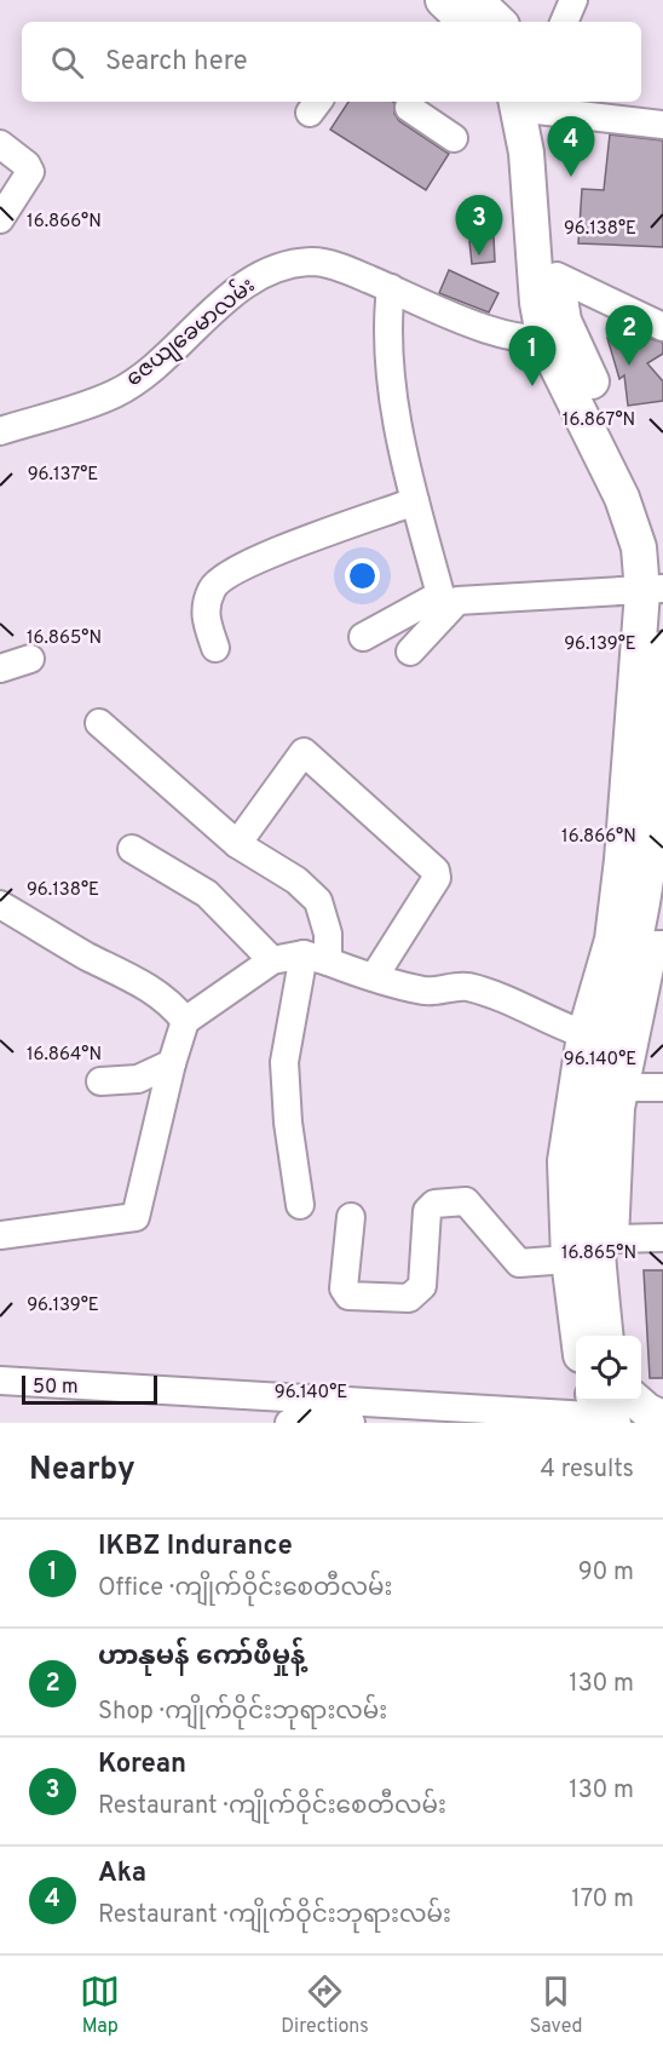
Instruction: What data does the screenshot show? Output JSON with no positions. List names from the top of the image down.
{
  "streets": {
    "street": ["ဇေယျခေမာလမ်း"]
  },
  "scale_bar": "50 m",
  "page": {
    "search": "Search here",
    "pins": [
      "4",
      "3",
      "2",
      "1"
    ],
    "scale": "50 m",
    "heading": ["Nearby", "4 results"],
    "list": [
      {
        "mark": "1",
        "name": "IKBZ Indurance",
        "note": "Office · ကျိုက်ဝိုင်းစေတီလမ်း",
        "value": "90 m"
      },
      {
        "mark": "2",
        "name": "ဟာနုမန် ကော်ဖီမှုန့်",
        "note": "Shop · ကျိုက်ဝိုင်းဘုရားလမ်း",
        "value": "130 m"
      },
      {
        "mark": "3",
        "name": "Korean",
        "note": "Restaurant · ကျိုက်ဝိုင်းစေတီလမ်း",
        "value": "130 m"
      },
      {
        "mark": "4",
        "name": "Aka",
        "note": "Restaurant · ကျိုက်ဝိုင်းဘုရားလမ်း",
        "value": "170 m"
      }
    ],
    "nav": ["Map", "Directions", "Saved"]
  },
  "coordinates": [
    "16.866°N",
    "96.138°E",
    "16.867°N",
    "96.137°E",
    "16.865°N",
    "96.139°E",
    "16.864°N",
    "96.140°E"
  ]
}
